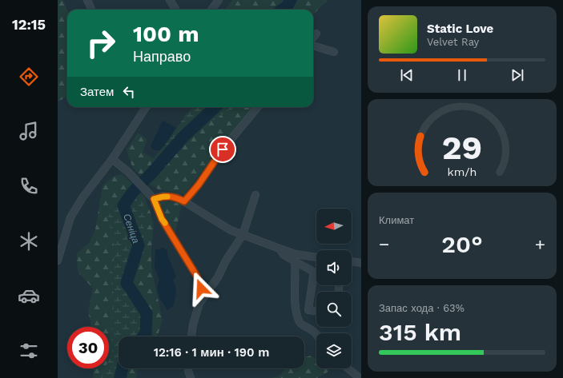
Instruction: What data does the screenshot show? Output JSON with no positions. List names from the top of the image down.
{
  "water": ["Сеніца"],
  "north": "left",
  "page": {
    "tabs": "12:15",
    "turn": ["100 m", "Направо"],
    "song": ["Static Love", "Velvet Ray"],
    "then": "Затем",
    "tile": [
      "Климат",
      ["Запас хода · 63%", "315 km"]
    ],
    "heat": ["−", "20°", "+"],
    "limit": "30",
    "trip": "12:16 · 1 мин · 190 m",
    "gauge": ["29", "km/h"]
  }
}
